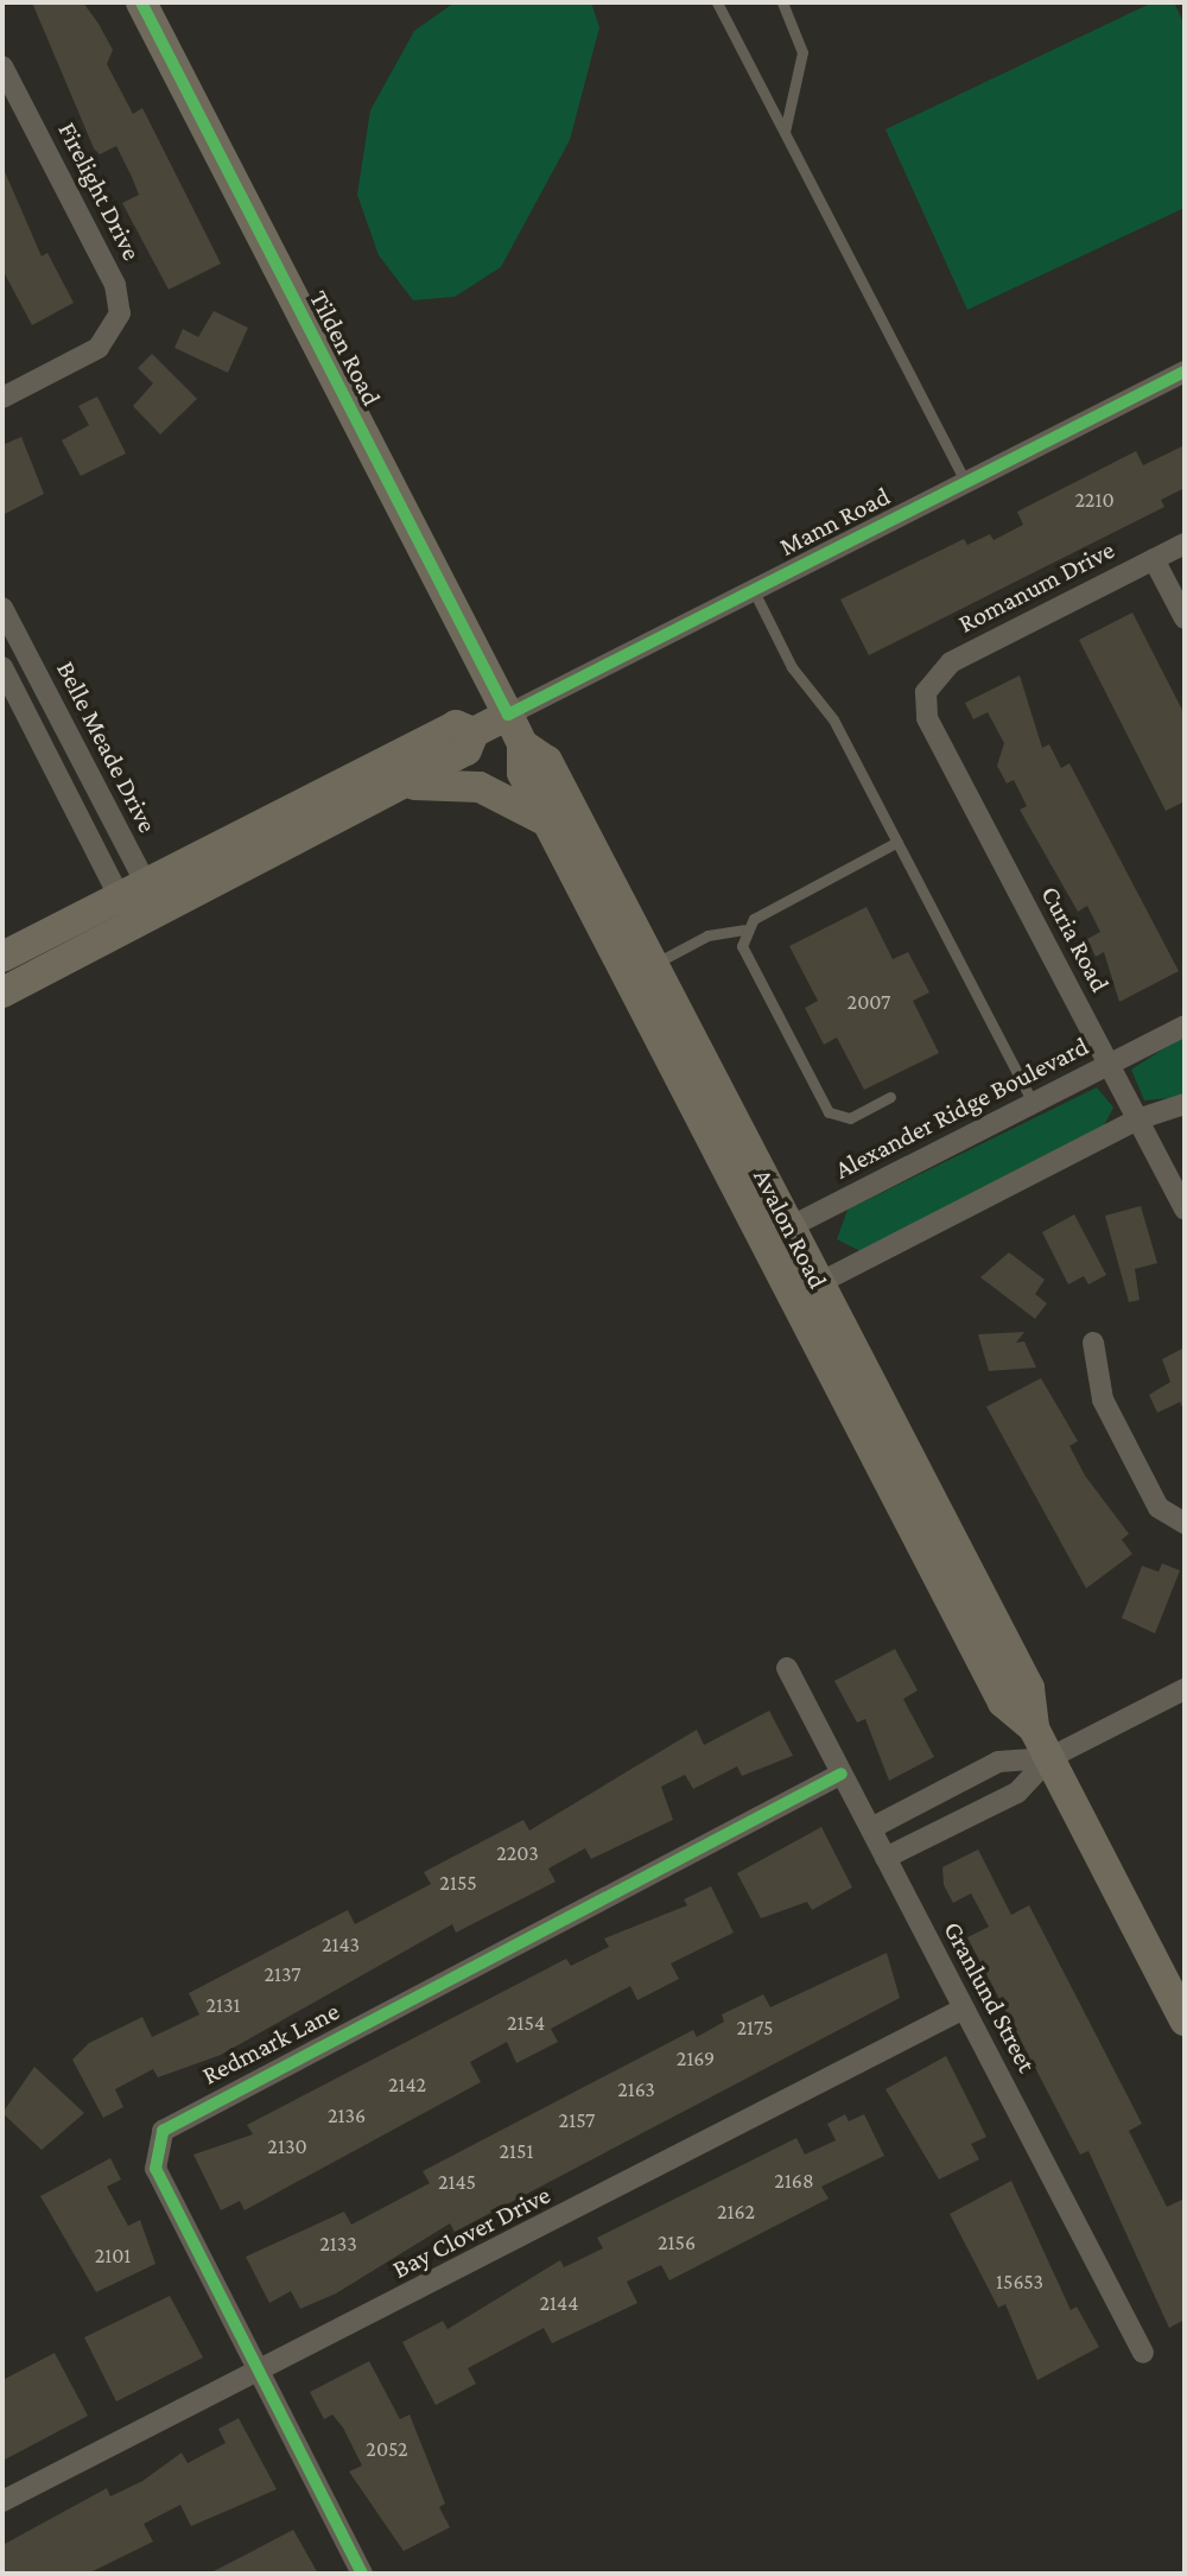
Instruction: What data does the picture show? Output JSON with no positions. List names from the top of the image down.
{
  "streets": {
    "main road": ["Tilden Road", "Avalon Road"],
    "street": [
      "Firelight Drive",
      "Mann Road",
      "Romanum Drive",
      "Belle Meade Drive",
      "Curia Road",
      "Alexander Ridge Boulevard",
      "Granlund Street",
      "Redmark Lane",
      "Bay Clover Drive"
    ]
  },
  "crossings": [
    ["Tilden Road", "Mann Road"],
    ["Tilden Road", "Avalon Road"],
    ["Mann Road", "Avalon Road"],
    ["Romanum Drive", "Curia Road"],
    ["Curia Road", "Alexander Ridge Boulevard"],
    ["Alexander Ridge Boulevard", "Avalon Road"],
    ["Granlund Street", "Redmark Lane"],
    ["Granlund Street", "Bay Clover Drive"],
    ["Redmark Lane", "Bay Clover Drive"]
  ],
  "house_numbers": [
    "2210",
    "2007",
    "2203",
    "2155",
    "2143",
    "2137",
    "2131",
    "2154",
    "2175",
    "2169",
    "2142",
    "2163",
    "2136",
    "2157",
    "2130",
    "2151",
    "2168",
    "2145",
    "2162",
    "2156",
    "2133",
    "2101",
    "15653",
    "2144",
    "2052"
  ]
}
